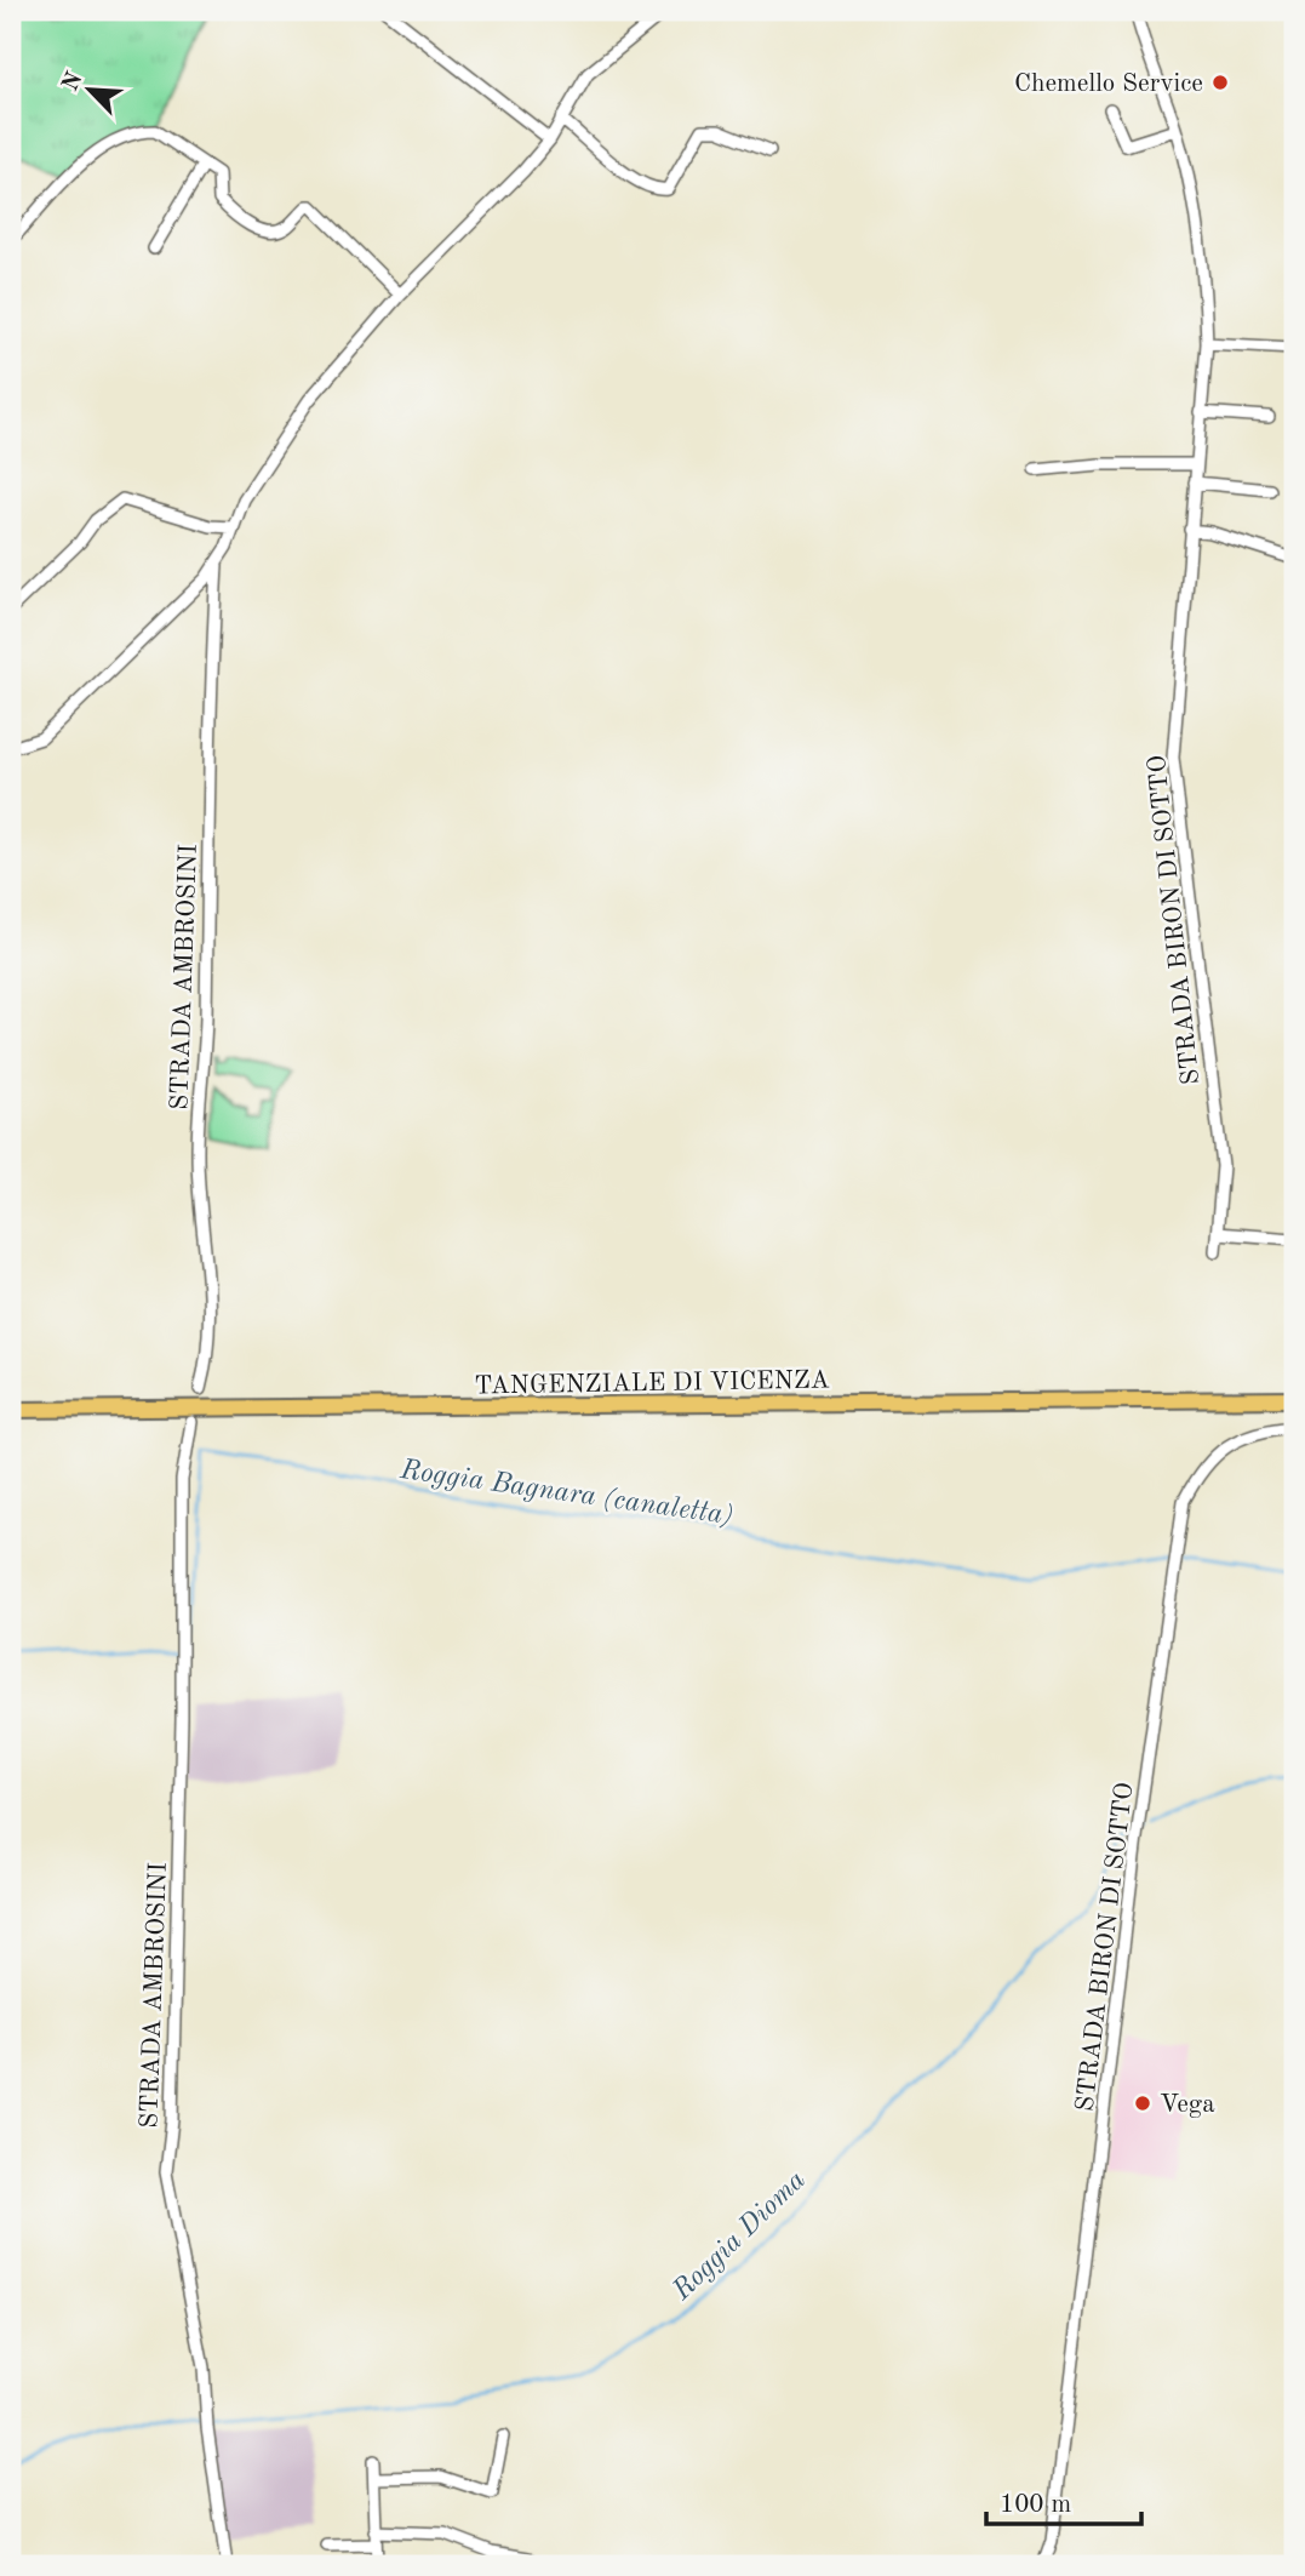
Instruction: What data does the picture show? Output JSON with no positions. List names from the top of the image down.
{
  "streets": {
    "highway": ["TANGENZIALE DI VICENZA"],
    "street": ["STRADA BIRON DI SOTTO", "STRADA AMBROSINI"]
  },
  "water": ["Roggia Bagnara (canaletta)", "Roggia Dioma"],
  "places": ["Chemello Service", "Vega"],
  "scale_bar": "100 m",
  "north": "top left"
}
